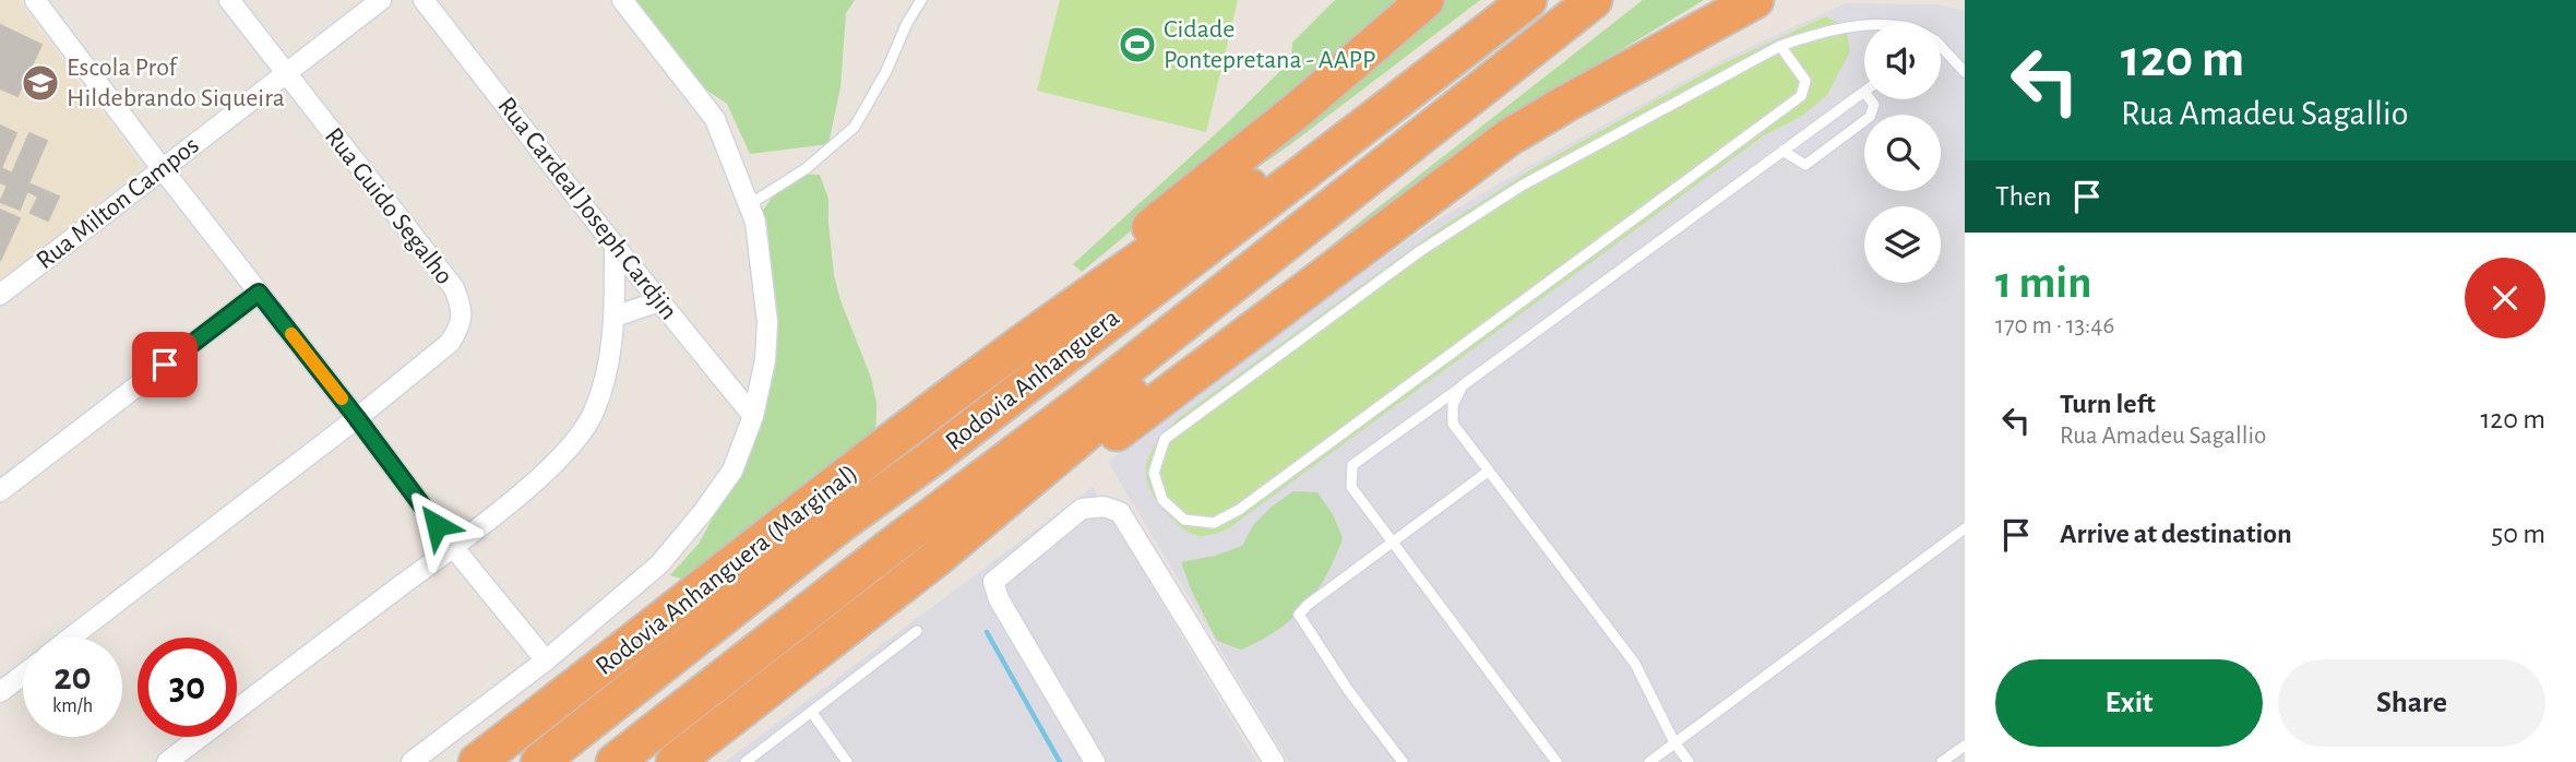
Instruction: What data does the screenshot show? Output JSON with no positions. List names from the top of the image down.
{
  "streets": {
    "highway": ["Rodovia Anhanguera", "Rodovia Anhanguera (Marginal)"],
    "street": ["Rua Milton Campos", "Rua Guido Segalho", "Rua Cardeal Joseph Cardjin"]
  },
  "crossings": [
    ["Rua Milton Campos", "Rua Guido Segalho"]
  ],
  "places": {
    "sports": ["Cidade Pontepretana - AAPP"],
    "school or university": ["Escola Prof Hildebrando Siqueira"]
  },
  "page": {
    "turn": ["120 m", "Rua Amadeu Sagallio"],
    "then": "Then",
    "heading": ["1 min", "170 m · 13:46"],
    "list": [
      {
        "name": "Turn left",
        "note": "Rua Amadeu Sagallio",
        "value": "120 m"
      },
      {
        "name": "Arrive at destination",
        "value": "50 m"
      }
    ],
    "speed": "20 km/h",
    "limit": "30",
    "buttons": ["Exit", "Share"]
  }
}
